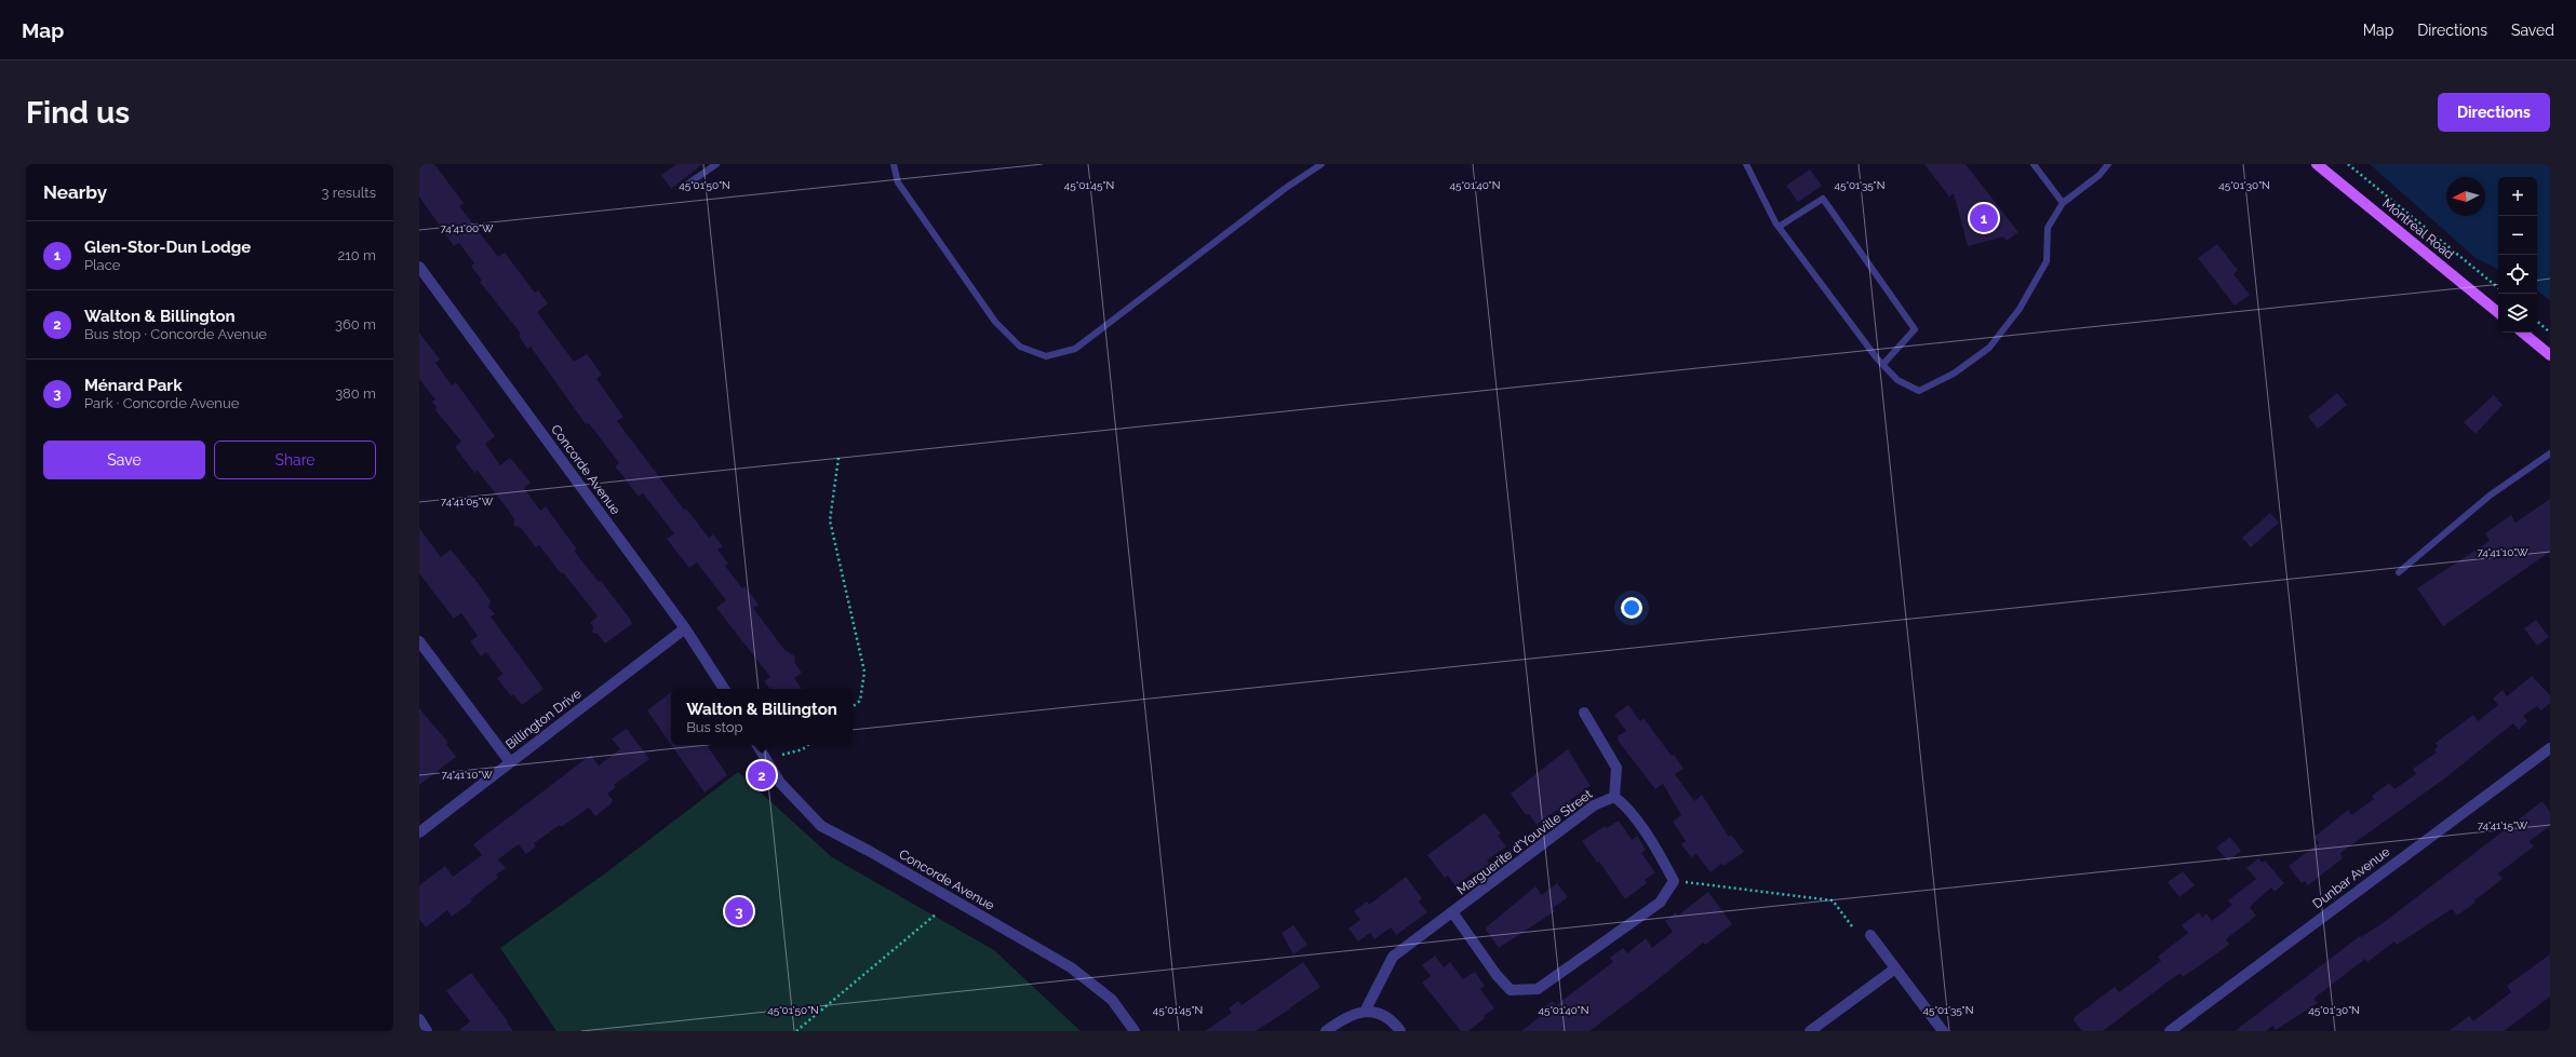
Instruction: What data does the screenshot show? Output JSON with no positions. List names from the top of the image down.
{
  "streets": {
    "main road": ["Montreal Road"],
    "street": [
      "Concorde Avenue",
      "Billington Drive",
      "Marguerite d'Youville Street",
      "Dunbar Avenue"
    ]
  },
  "crossings": [
    ["Concorde Avenue", "Billington Drive"]
  ],
  "north": "left",
  "page": {
    "header": "Map",
    "nav": ["Map", "Directions", "Saved"],
    "buttons": [
      "Directions",
      ["Save", "Share"]
    ],
    "title": "Find us",
    "heading": ["Nearby", "3 results"],
    "map_buttons": ["+", "−"],
    "pins": ["1", "2", "3"],
    "list": [
      {
        "mark": "1",
        "name": "Glen-Stor-Dun Lodge",
        "note": "Place",
        "value": "210 m"
      },
      {
        "mark": "2",
        "name": "Walton & Billington",
        "note": "Bus stop · Concorde Avenue",
        "value": "360 m"
      },
      {
        "mark": "3",
        "name": "Ménard Park",
        "note": "Park · Concorde Avenue",
        "value": "380 m"
      }
    ],
    "popup": ["Walton & Billington", "Bus stop"]
  },
  "coordinates": [
    "45°01'50\"N",
    "45°01'45\"N",
    "45°01'40\"N",
    "45°01'35\"N",
    "45°01'30\"N",
    "74°41'00\"W",
    "74°41'05\"W",
    "74°41'10\"W",
    "74°41'15\"W"
  ]
}
